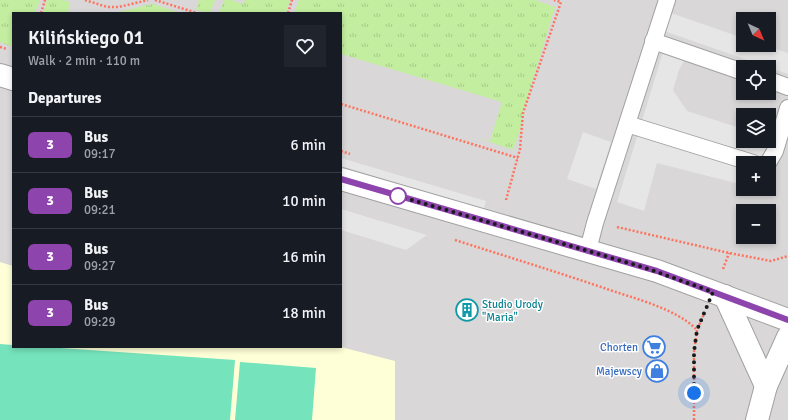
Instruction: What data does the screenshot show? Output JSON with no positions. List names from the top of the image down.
{
  "places": {
    "building": ["Studio Urody \"Maria\""],
    "supermarket": ["Chorten"],
    "shop": ["Majewscy"]
  },
  "lines": ["bus line 3"],
  "north": "bottom right",
  "page": {
    "map_buttons": ["+", "−"],
    "heading": [
      ["Kilińskiego 01", "Walk · 2 min · 110 m"],
      "Departures"
    ],
    "list": [
      {
        "mark": "3",
        "name": "Bus",
        "note": "09:17",
        "value": "6 min"
      },
      {
        "mark": "3",
        "name": "Bus",
        "note": "09:21",
        "value": "10 min"
      },
      {
        "mark": "3",
        "name": "Bus",
        "note": "09:27",
        "value": "16 min"
      },
      {
        "mark": "3",
        "name": "Bus",
        "note": "09:29",
        "value": "18 min"
      }
    ]
  }
}
